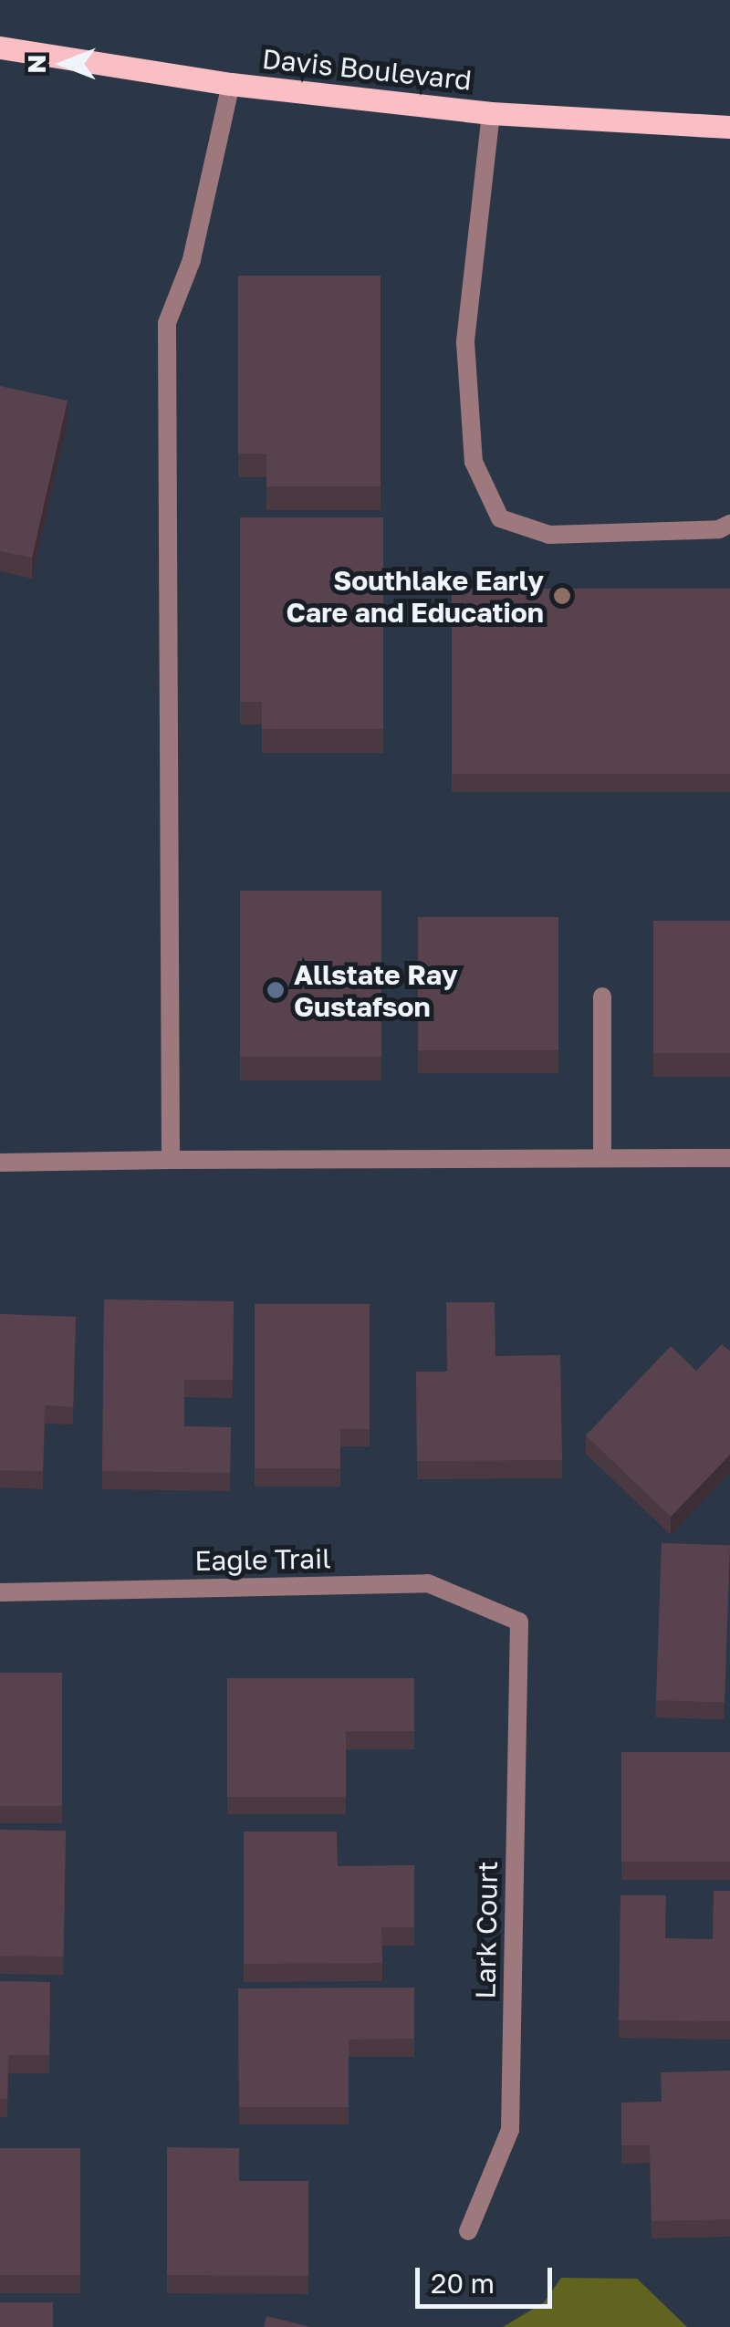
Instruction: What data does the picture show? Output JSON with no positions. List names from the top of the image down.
{
  "streets": {
    "main road": ["Davis Boulevard"],
    "street": ["Eagle Trail", "Lark Court"]
  },
  "crossings": [
    ["Eagle Trail", "Lark Court"]
  ],
  "places": ["Southlake Early Care and Education", "Allstate Ray Gustafson"],
  "scale_bar": "20 m",
  "north": "left"
}
